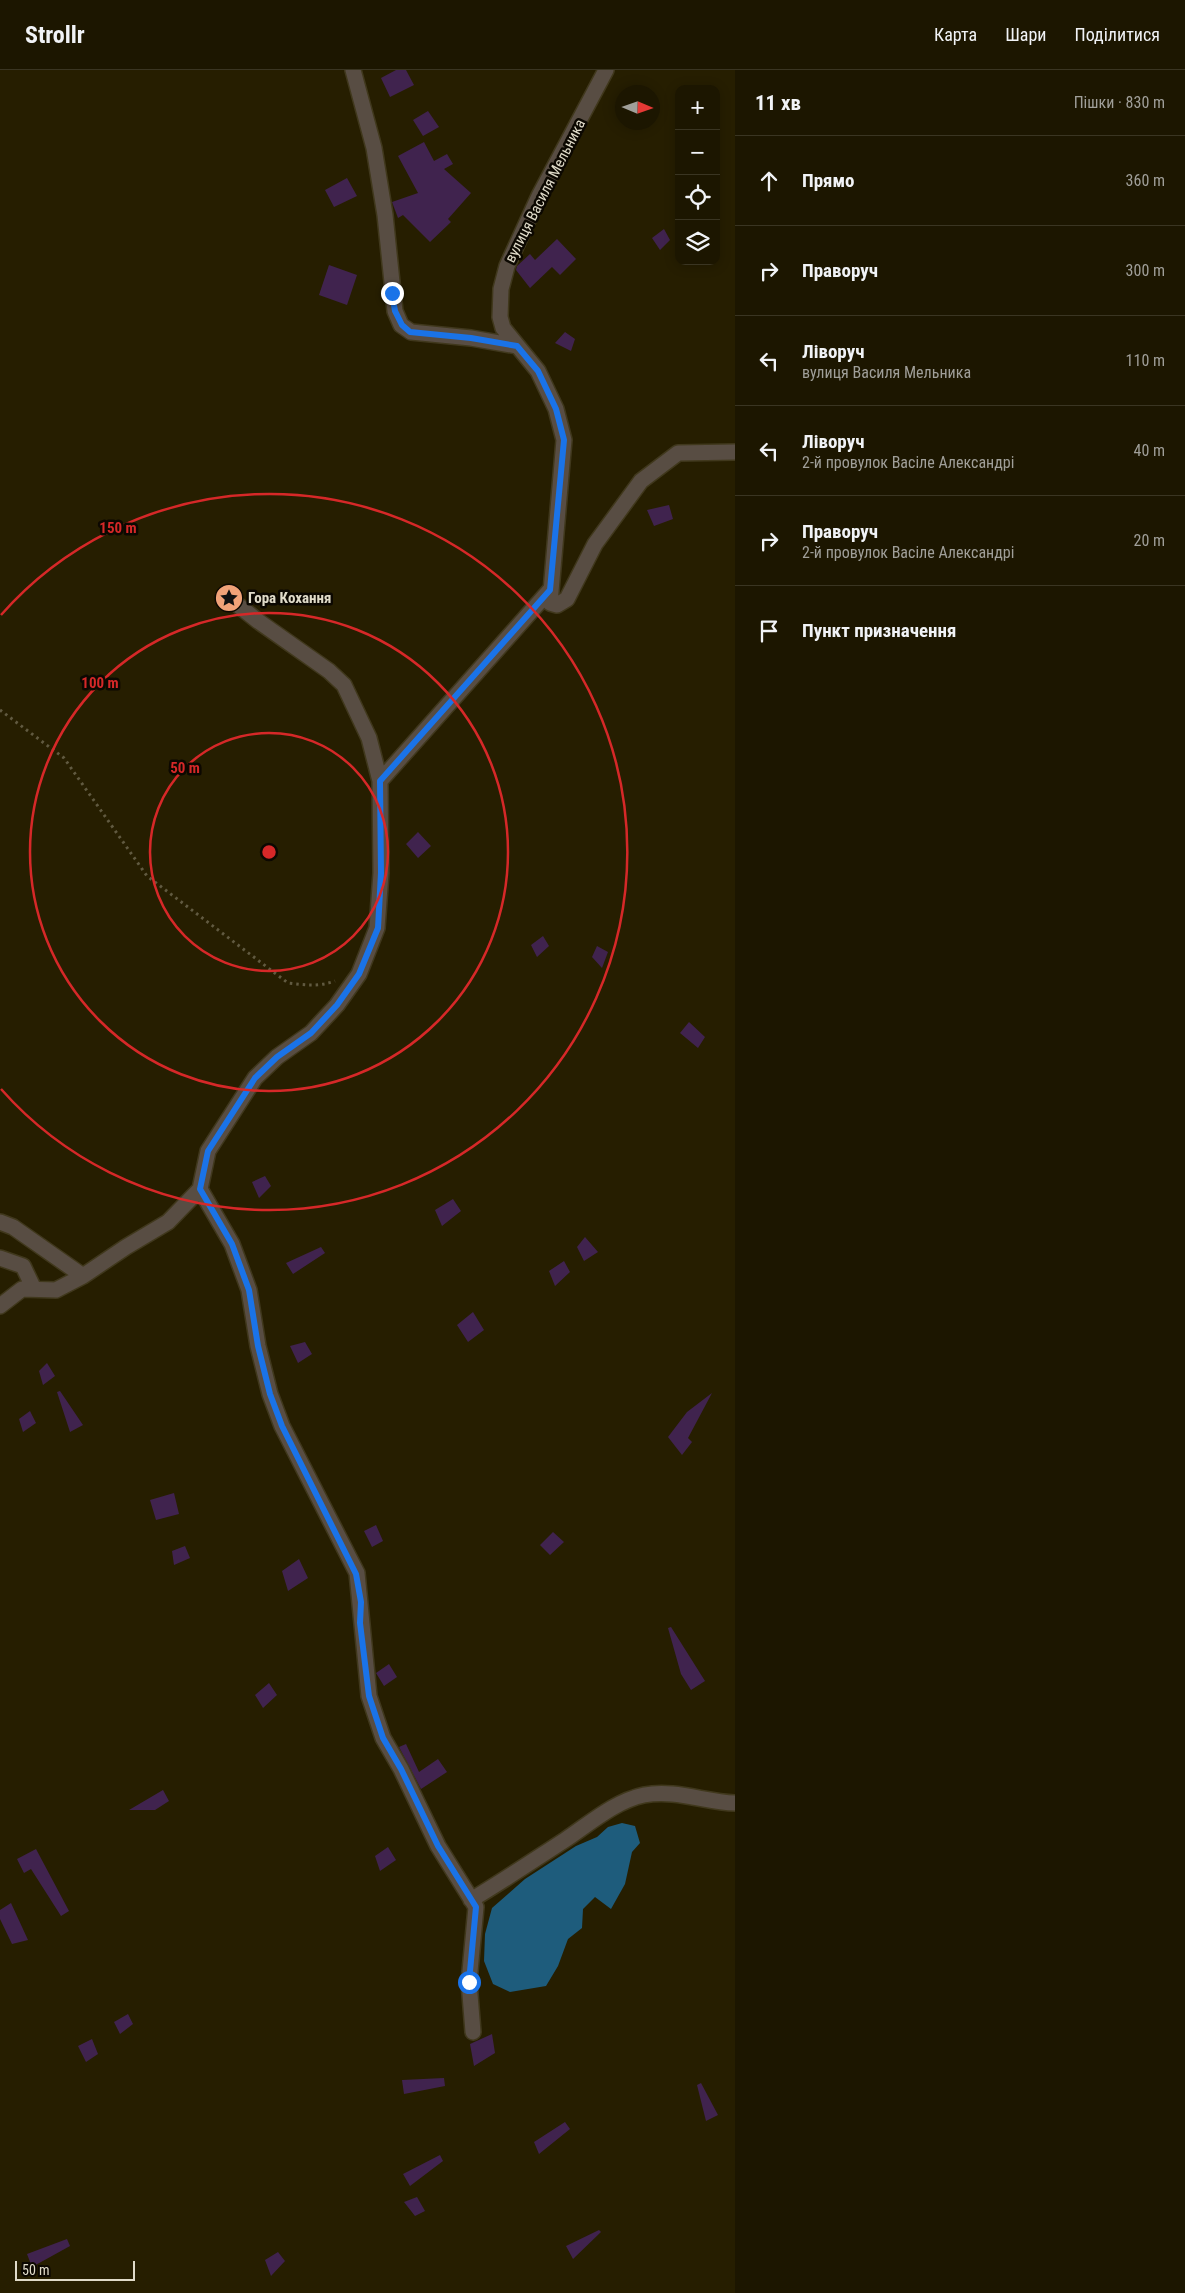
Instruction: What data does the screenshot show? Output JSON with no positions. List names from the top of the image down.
{
  "streets": {
    "street": ["вулиця Василя Мельника"]
  },
  "places": {
    "place": ["Гора Кохання"]
  },
  "scale_bar": "50 m",
  "north": "right",
  "page": {
    "header": "Strollr",
    "nav": ["Карта", "Шари", "Поділитися"],
    "heading": ["11 хв", "Пішки · 830 m"],
    "map_buttons": ["+", "−"],
    "list": [
      ["Прямо", "360 m"],
      ["Праворуч", "300 m"],
      ["Ліворуч", "вулиця Василя Мельника", "110 m"],
      ["Ліворуч", "2-й провулок Васіле Александрі", "40 m"],
      ["Праворуч", "2-й провулок Васіле Александрі", "20 m"],
      "Пункт призначення"
    ],
    "scale": "50 m"
  },
  "rings": ["150 m", "100 m", "50 m"]
}
